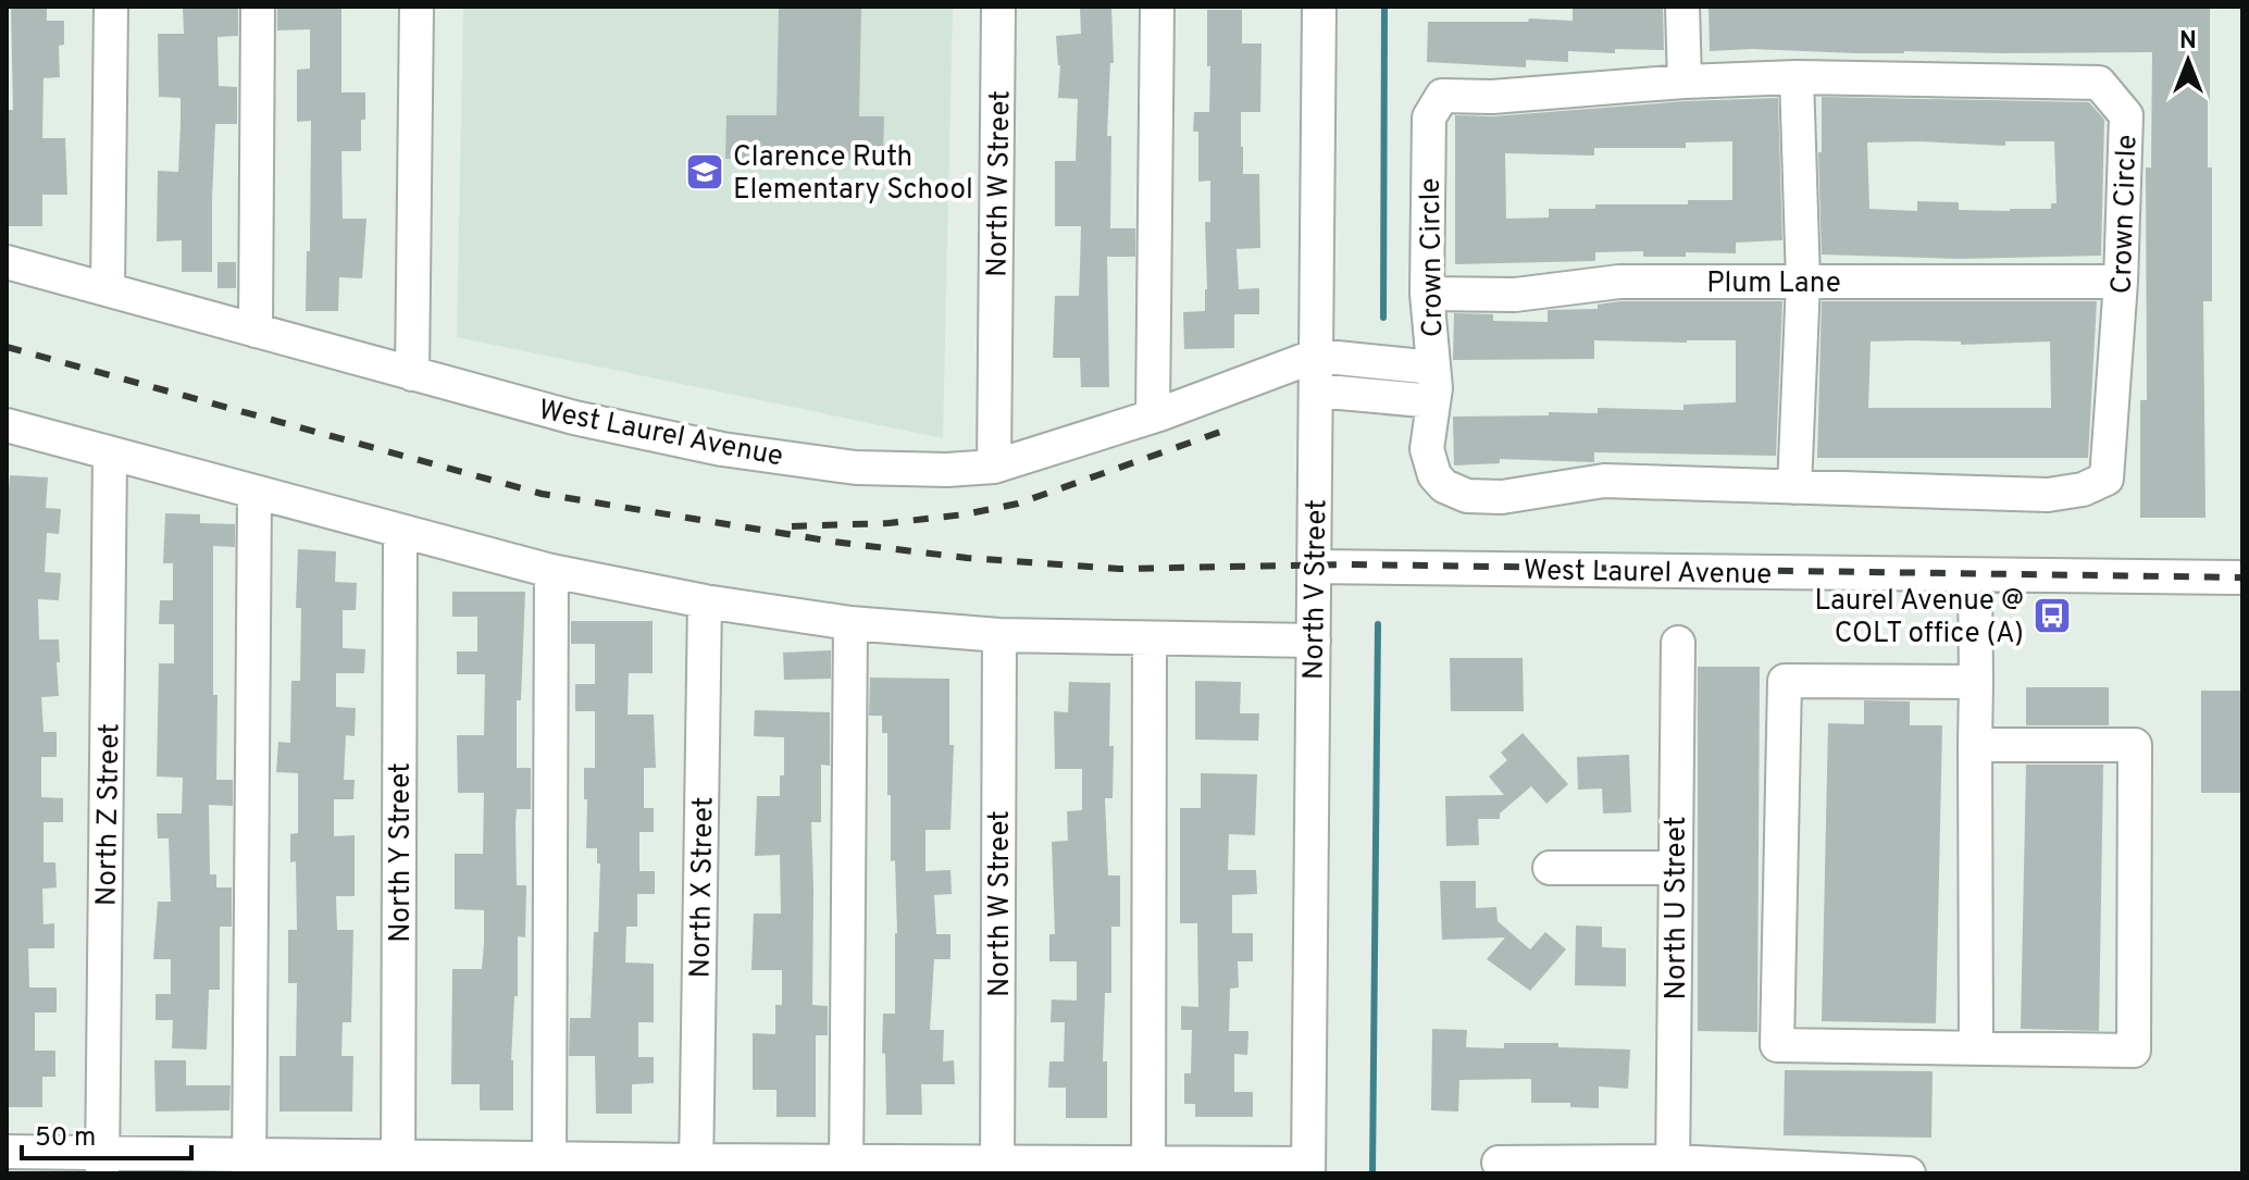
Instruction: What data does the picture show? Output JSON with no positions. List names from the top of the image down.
{
  "streets": {
    "street": [
      "North W Street",
      "Crown Circle",
      "Plum Lane",
      "West Laurel Avenue",
      "North V Street",
      "North Z Street",
      "North Y Street",
      "North X Street",
      "North U Street"
    ]
  },
  "crossings": [
    ["North W Street", "West Laurel Avenue"],
    ["Crown Circle", "Plum Lane"],
    ["Crown Circle", "West Laurel Avenue"],
    ["Crown Circle", "North V Street"],
    ["West Laurel Avenue", "North V Street"]
  ],
  "places": {
    "school or university": ["Clarence Ruth Elementary School"],
    "bus stop": ["Laurel Avenue @ COLT office (A)"]
  },
  "scale_bar": "50 m",
  "north": "top"
}
